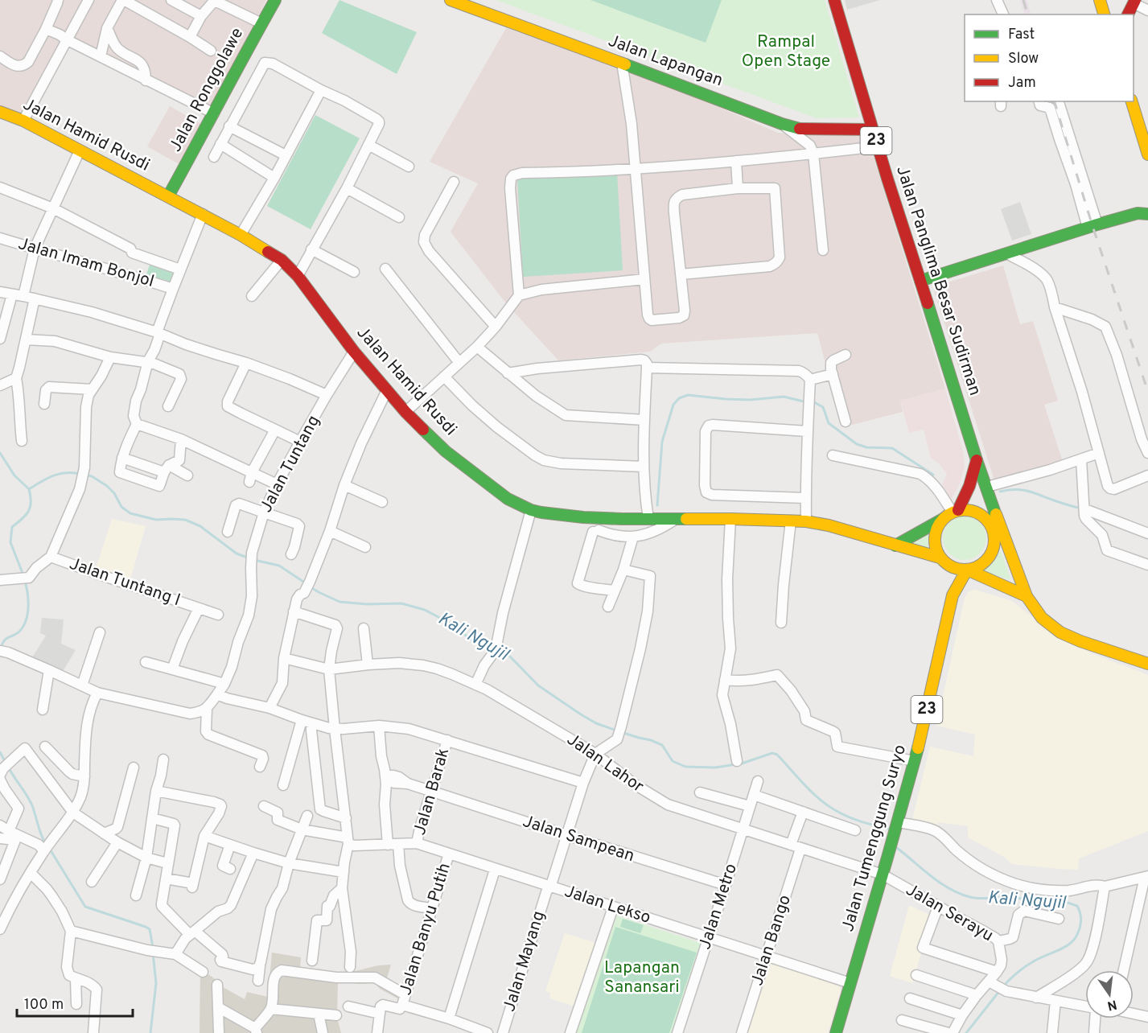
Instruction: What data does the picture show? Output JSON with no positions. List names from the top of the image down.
{
  "streets": {
    "main road": [
      "Jalan Lapangan",
      "Jalan Ronggolawe",
      "Jalan Hamid Rusdi",
      "23",
      "Jalan Panglima Besar Sudirman",
      "Jalan Tumenggung Suryo"
    ],
    "street": [
      "Jalan Imam Bonjol",
      "Jalan Tuntang",
      "Jalan Tuntang I",
      "Jalan Lahor",
      "Jalan Barak",
      "Jalan Sampean",
      "Jalan Lekso",
      "Jalan Metro",
      "Jalan Serayu",
      "Jalan Banyu Putih",
      "Jalan Bango",
      "Jalan Mayang"
    ]
  },
  "crossings": [
    ["Jalan Lapangan", "Jalan Panglima Besar Sudirman"],
    ["Jalan Ronggolawe", "Jalan Hamid Rusdi"],
    ["Jalan Hamid Rusdi", "23"],
    ["Jalan Hamid Rusdi", "Jalan Panglima Besar Sudirman"],
    ["Jalan Hamid Rusdi", "Jalan Tuntang"],
    ["Jalan Hamid Rusdi", "Jalan Tumenggung Suryo"],
    ["23", "Jalan Panglima Besar Sudirman"],
    ["23", "Jalan Tumenggung Suryo"],
    ["Jalan Panglima Besar Sudirman", "Jalan Tumenggung Suryo"],
    ["Jalan Lahor", "Jalan Tumenggung Suryo"],
    ["Jalan Lahor", "Jalan Metro"],
    ["Jalan Lahor", "Jalan Serayu"],
    ["Jalan Lahor", "Jalan Bango"],
    ["Jalan Lahor", "Jalan Mayang"],
    ["Jalan Barak", "Jalan Sampean"],
    ["Jalan Barak", "Jalan Lekso"],
    ["Jalan Tumenggung Suryo", "Jalan Lekso"],
    ["Jalan Tumenggung Suryo", "Jalan Serayu"],
    ["Jalan Sampean", "Jalan Metro"],
    ["Jalan Sampean", "Jalan Mayang"],
    ["Jalan Lekso", "Jalan Metro"],
    ["Jalan Lekso", "Jalan Banyu Putih"],
    ["Jalan Lekso", "Jalan Bango"],
    ["Jalan Lekso", "Jalan Mayang"]
  ],
  "water": ["Kali Ngujil"],
  "parks": ["Rampal Open Stage", "Lapangan Sanansari"],
  "legend": ["Fast", "Slow", "Jam"],
  "scale_bar": "100 m",
  "north": "bottom"
}
